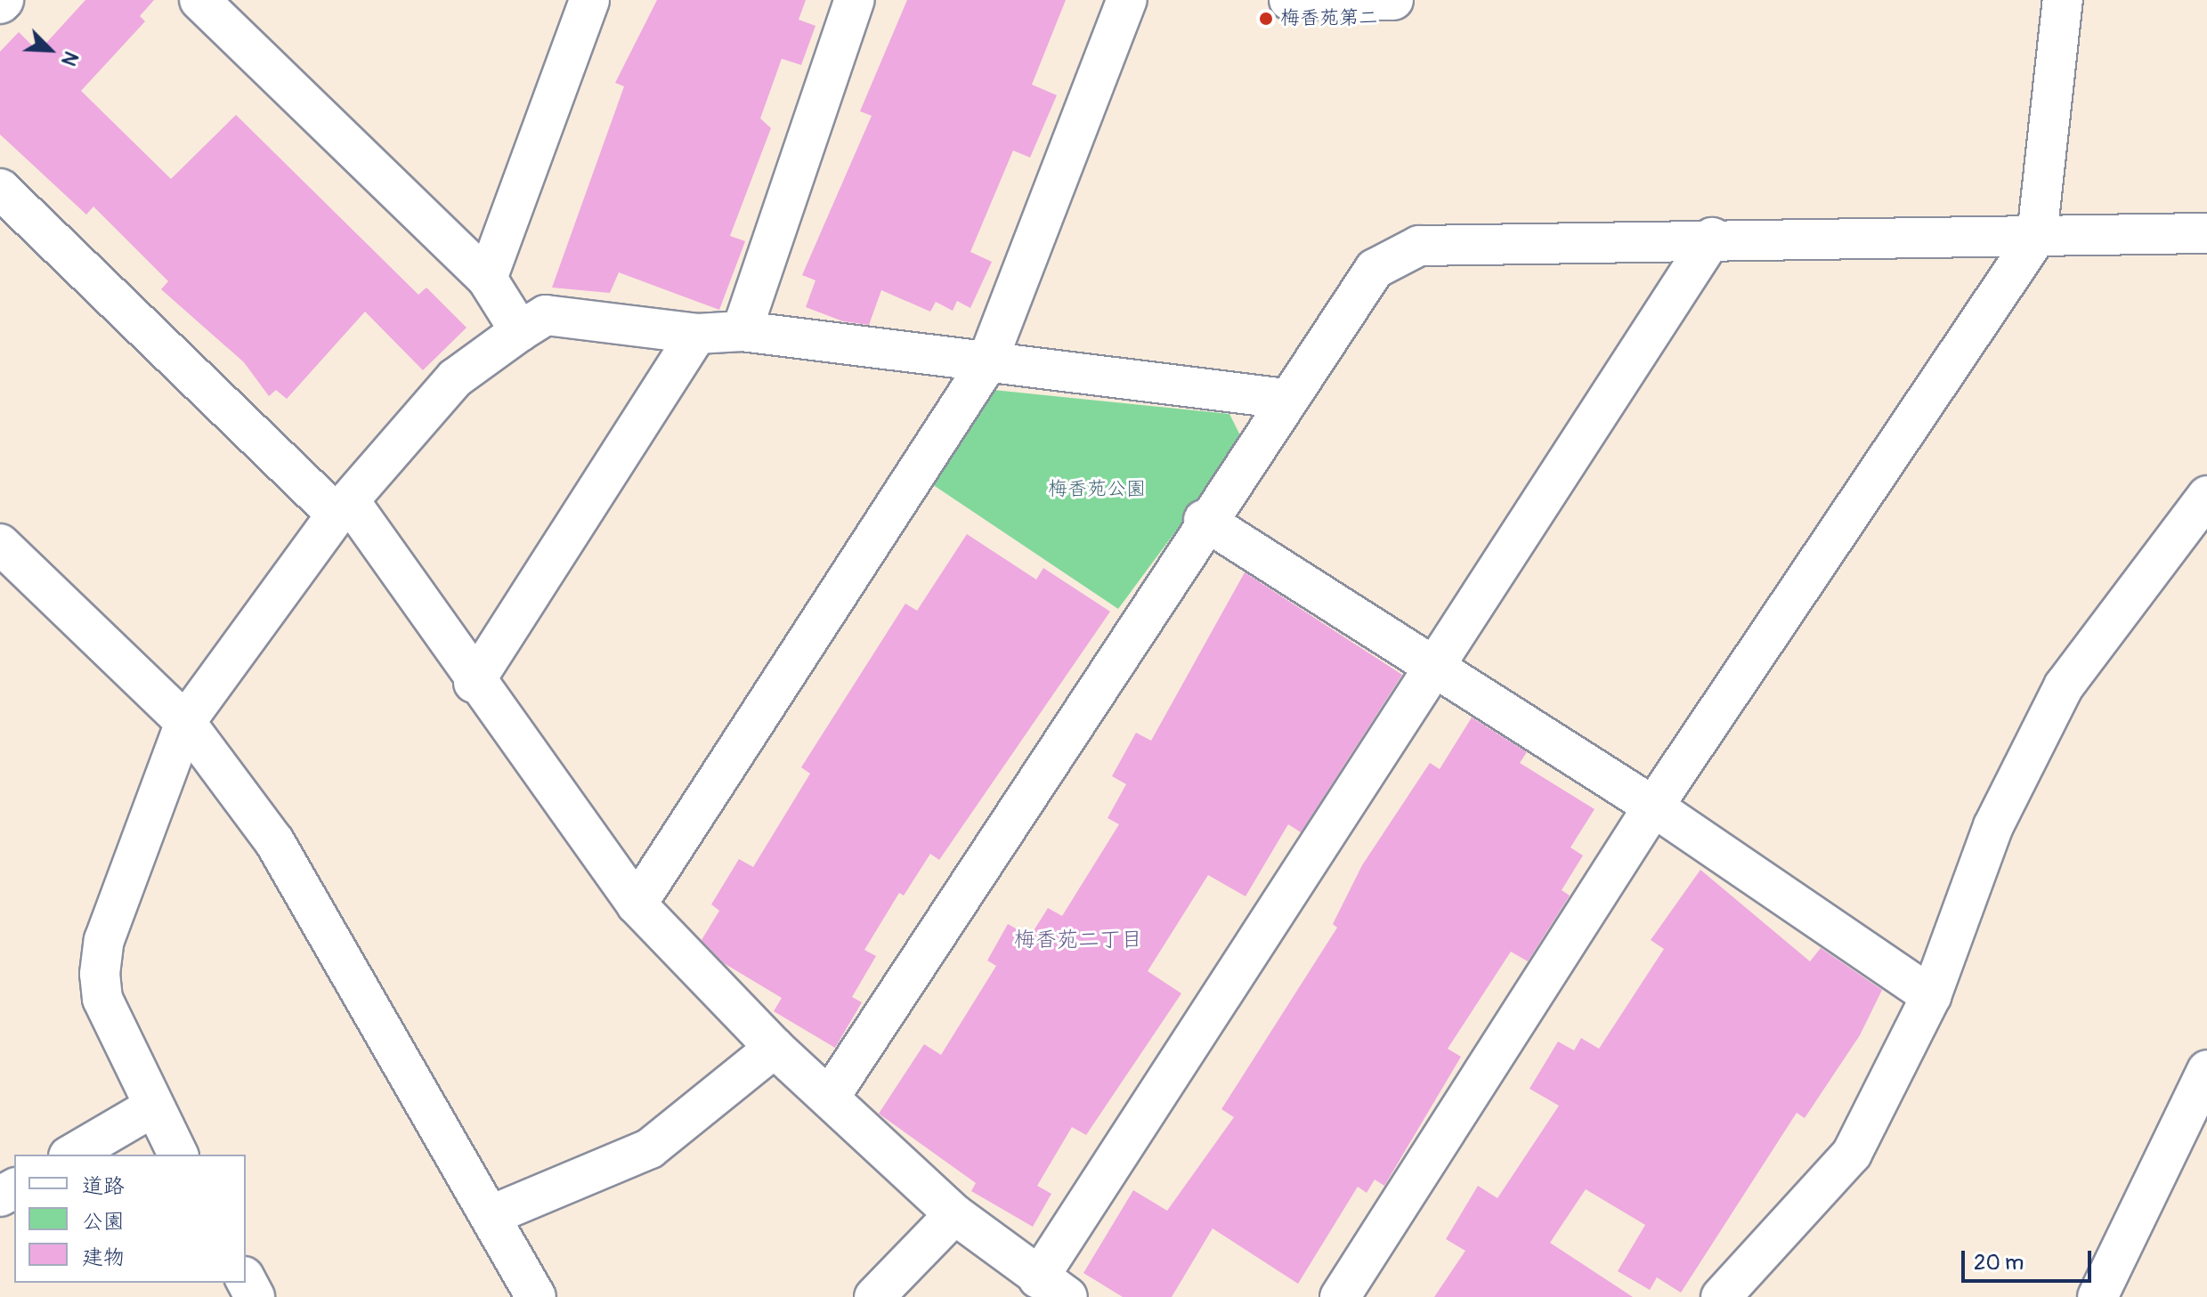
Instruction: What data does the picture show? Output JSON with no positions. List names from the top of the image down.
{
  "districts": ["梅香苑二丁目"],
  "parks": ["梅香苑公園"],
  "places": ["梅香苑第二"],
  "legend": ["道路", "公園", "建物"],
  "scale_bar": "20 m",
  "north": "bottom right"
}
